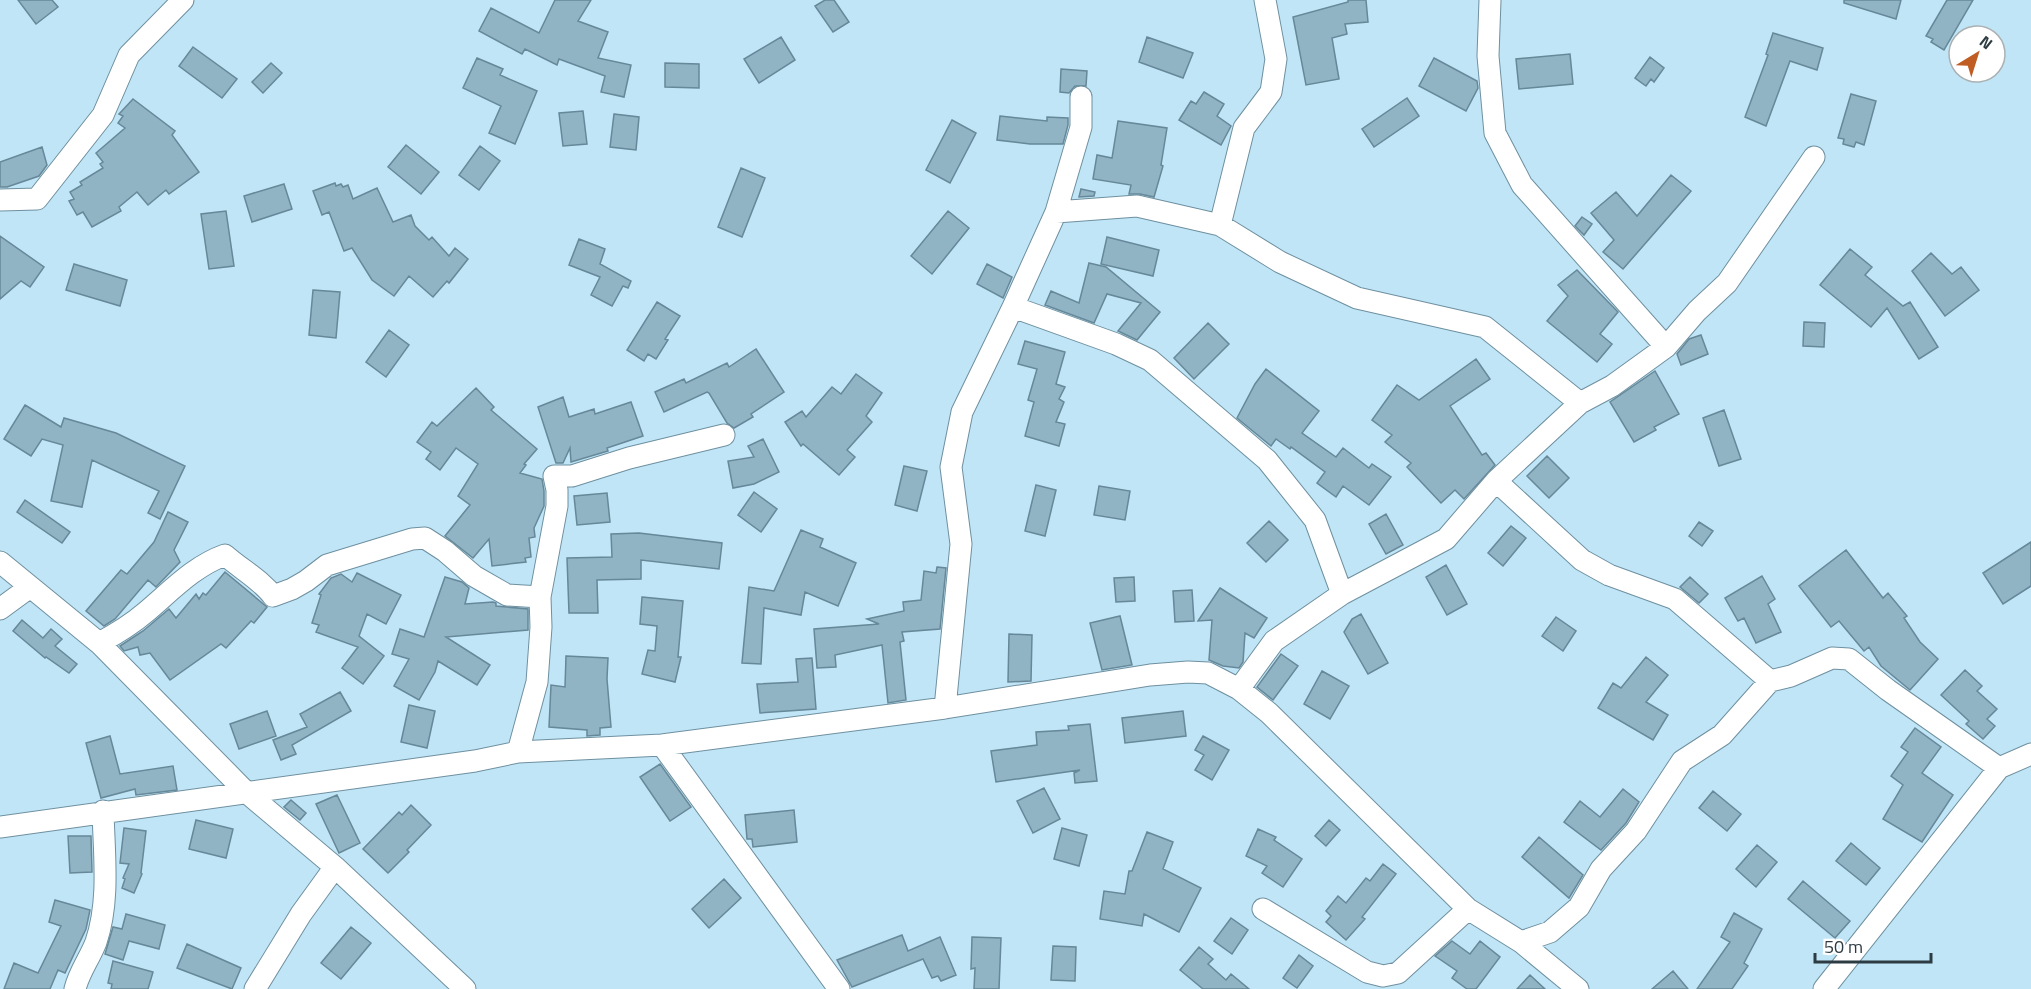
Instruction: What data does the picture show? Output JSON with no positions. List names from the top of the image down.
{
  "scale_bar": "50 m",
  "north": "top right"
}
